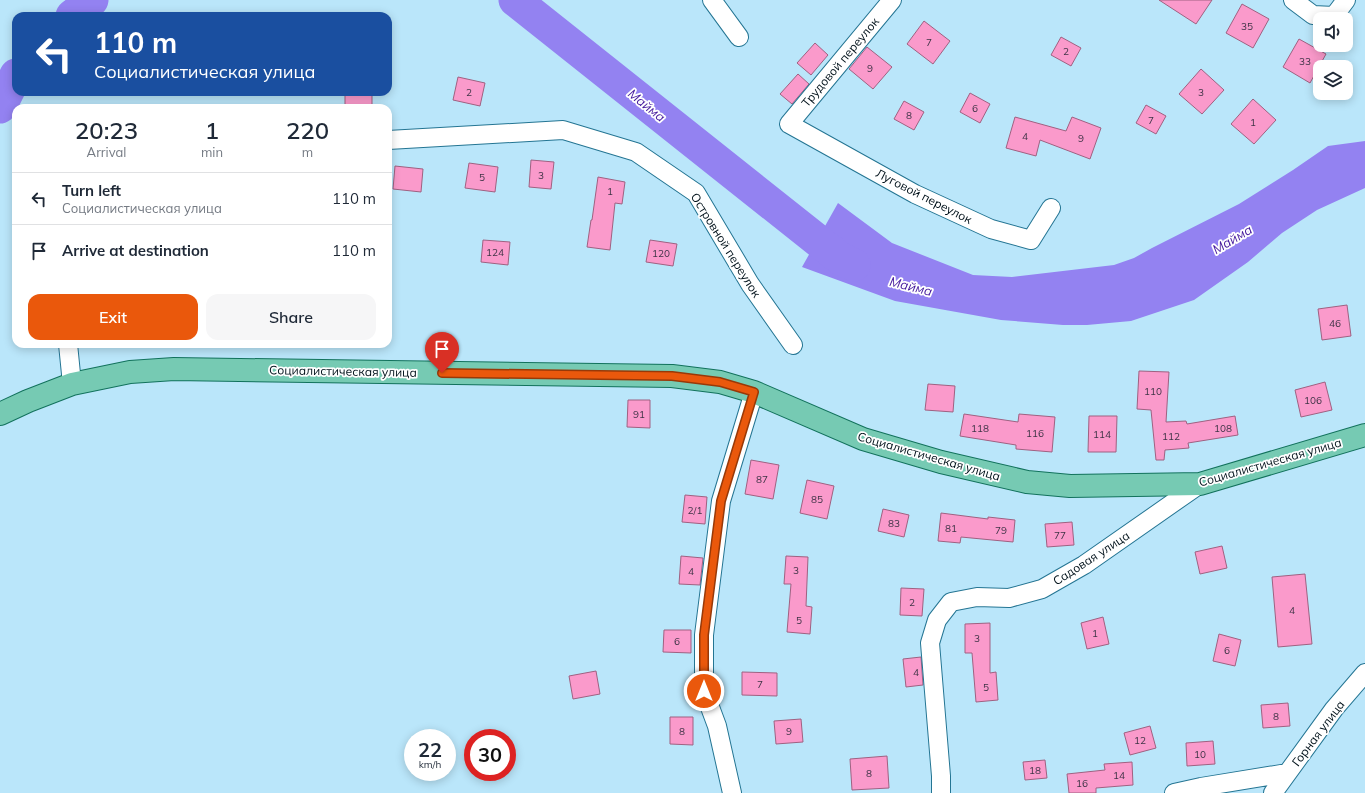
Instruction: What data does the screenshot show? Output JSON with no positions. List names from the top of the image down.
{
  "streets": {
    "main road": ["Социалистическая улица"],
    "street": [
      "Трудовой переулок",
      "Луговой переулок",
      "Островной переулок",
      "Садовая улица",
      "Горная улица"
    ]
  },
  "crossings": [
    ["Трудовой переулок", "Луговой переулок"],
    ["Социалистическая улица", "Садовая улица"]
  ],
  "water": ["Майма"],
  "house_numbers": [
    "35",
    "7",
    "2",
    "33",
    "9",
    "2",
    "3",
    "6",
    "8",
    "7",
    "1",
    "4",
    "9",
    "3",
    "5",
    "1",
    "124",
    "120",
    "46",
    "110",
    "106",
    "91",
    "118",
    "108",
    "116",
    "114",
    "112",
    "87",
    "85",
    "2/1",
    "83",
    "81",
    "79",
    "77",
    "3",
    "4",
    "2",
    "4",
    "5",
    "1",
    "3",
    "6",
    "6",
    "4",
    "7",
    "5",
    "8",
    "8",
    "9",
    "12",
    "10",
    "18",
    "8",
    "14",
    "16"
  ],
  "page": {
    "turn": ["110 m", "Социалистическая улица"],
    "eta": [
      "20:23",
      "Arrival",
      "1",
      "min",
      "220",
      "m"
    ],
    "list": [
      {
        "name": "Turn left",
        "note": "Социалистическая улица",
        "value": "110 m"
      },
      {
        "name": "Arrive at destination",
        "value": "110 m"
      }
    ],
    "buttons": ["Exit", "Share"],
    "speed": "22 km/h",
    "limit": "30"
  }
}
